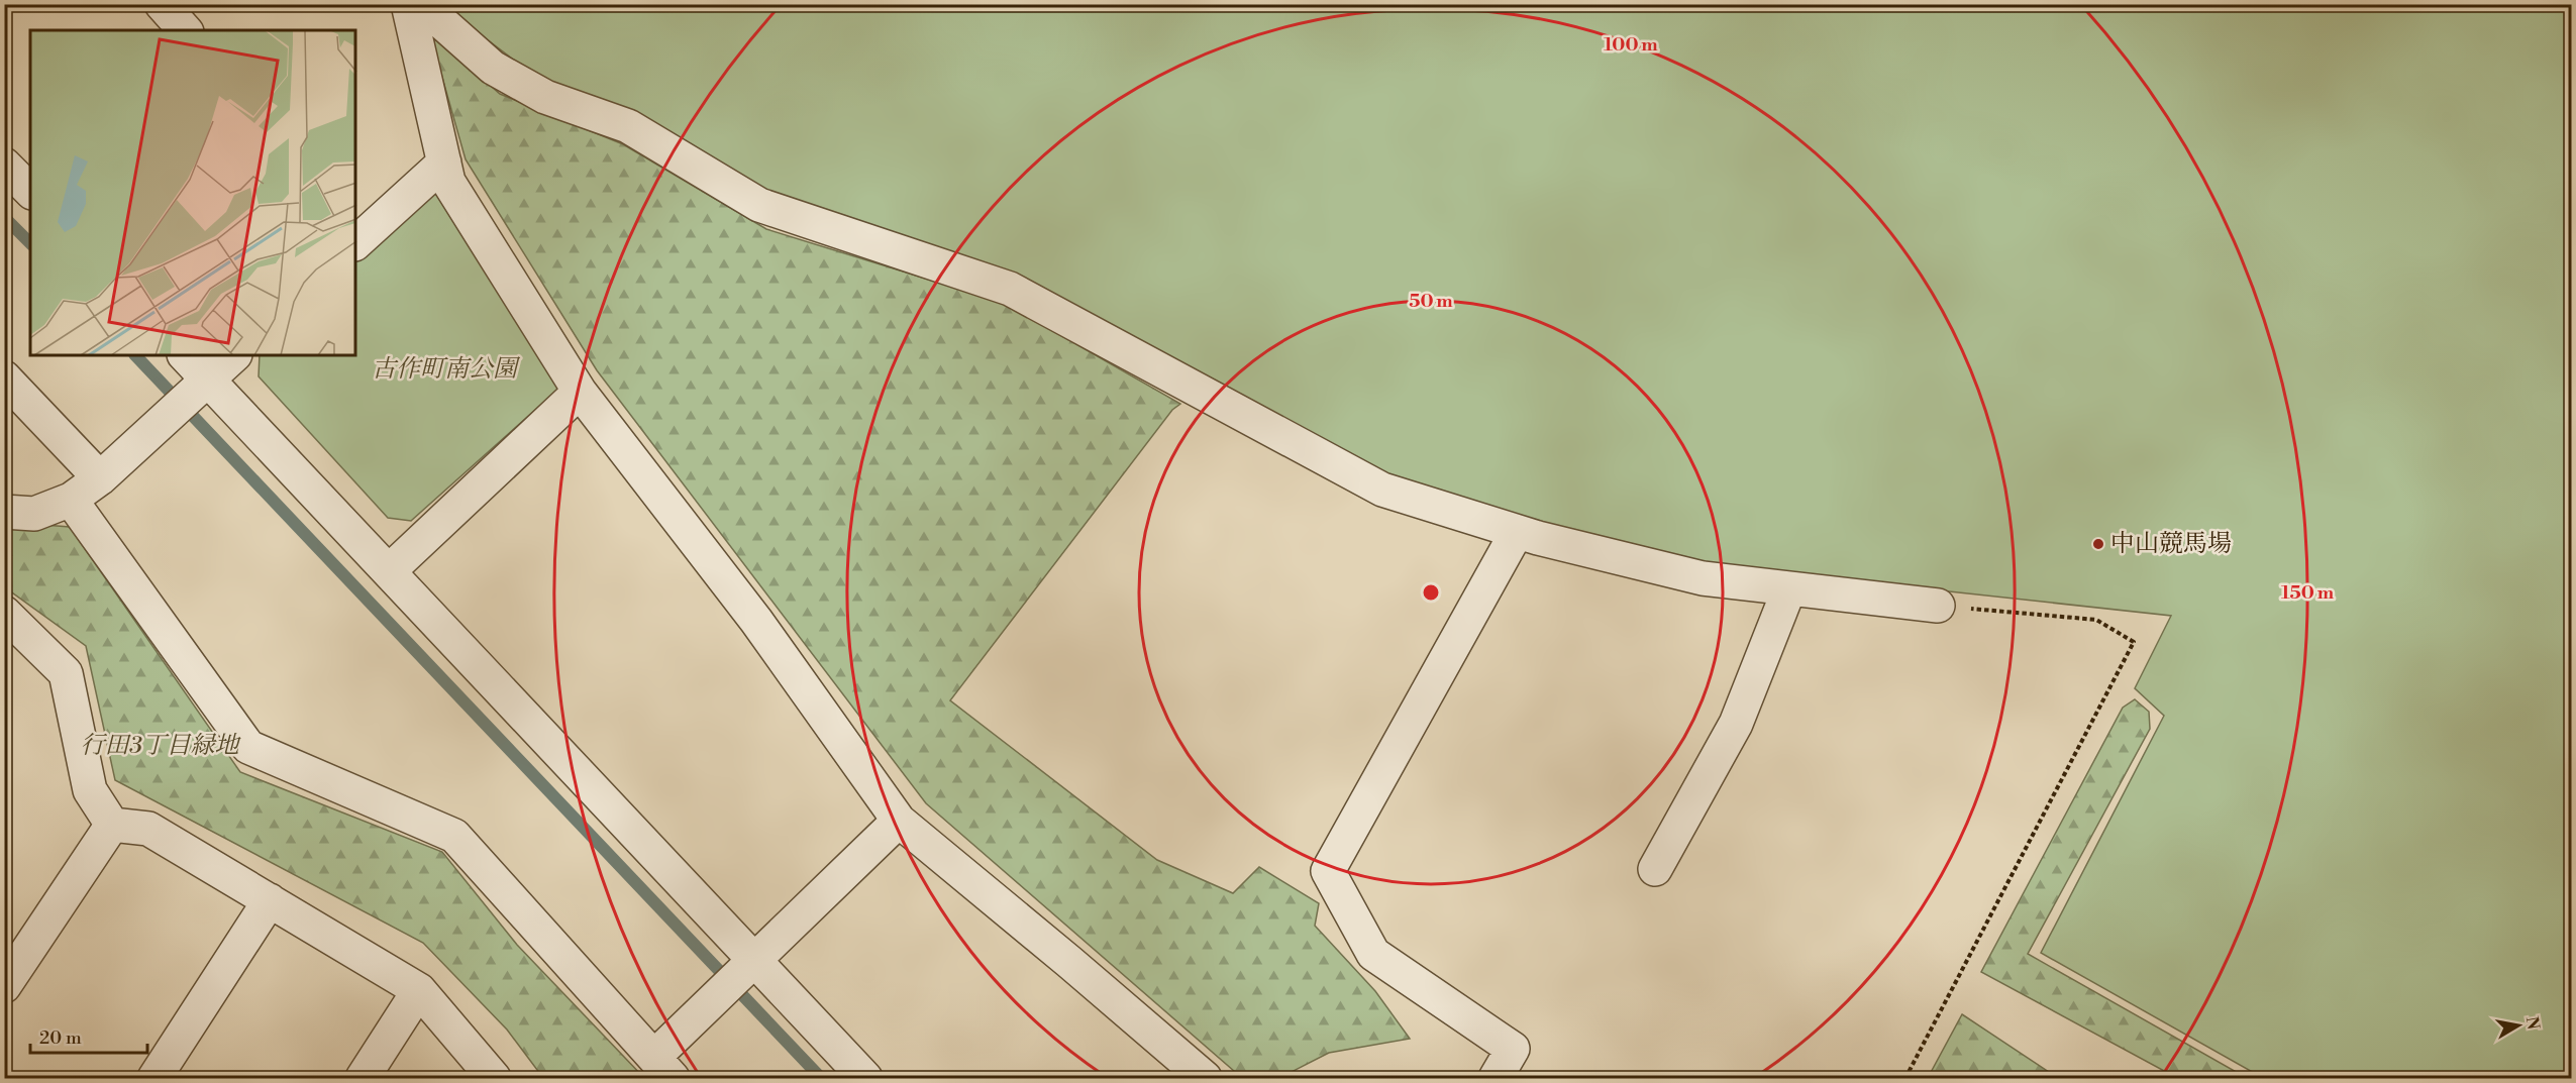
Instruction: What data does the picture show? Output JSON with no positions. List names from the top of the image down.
{
  "parks": ["古作町南公園", "行田3丁目緑地"],
  "places": ["中山競馬場"],
  "scale_bar": "20 m",
  "north": "right",
  "rings": ["100 m", "50 m", "150 m"]
}
